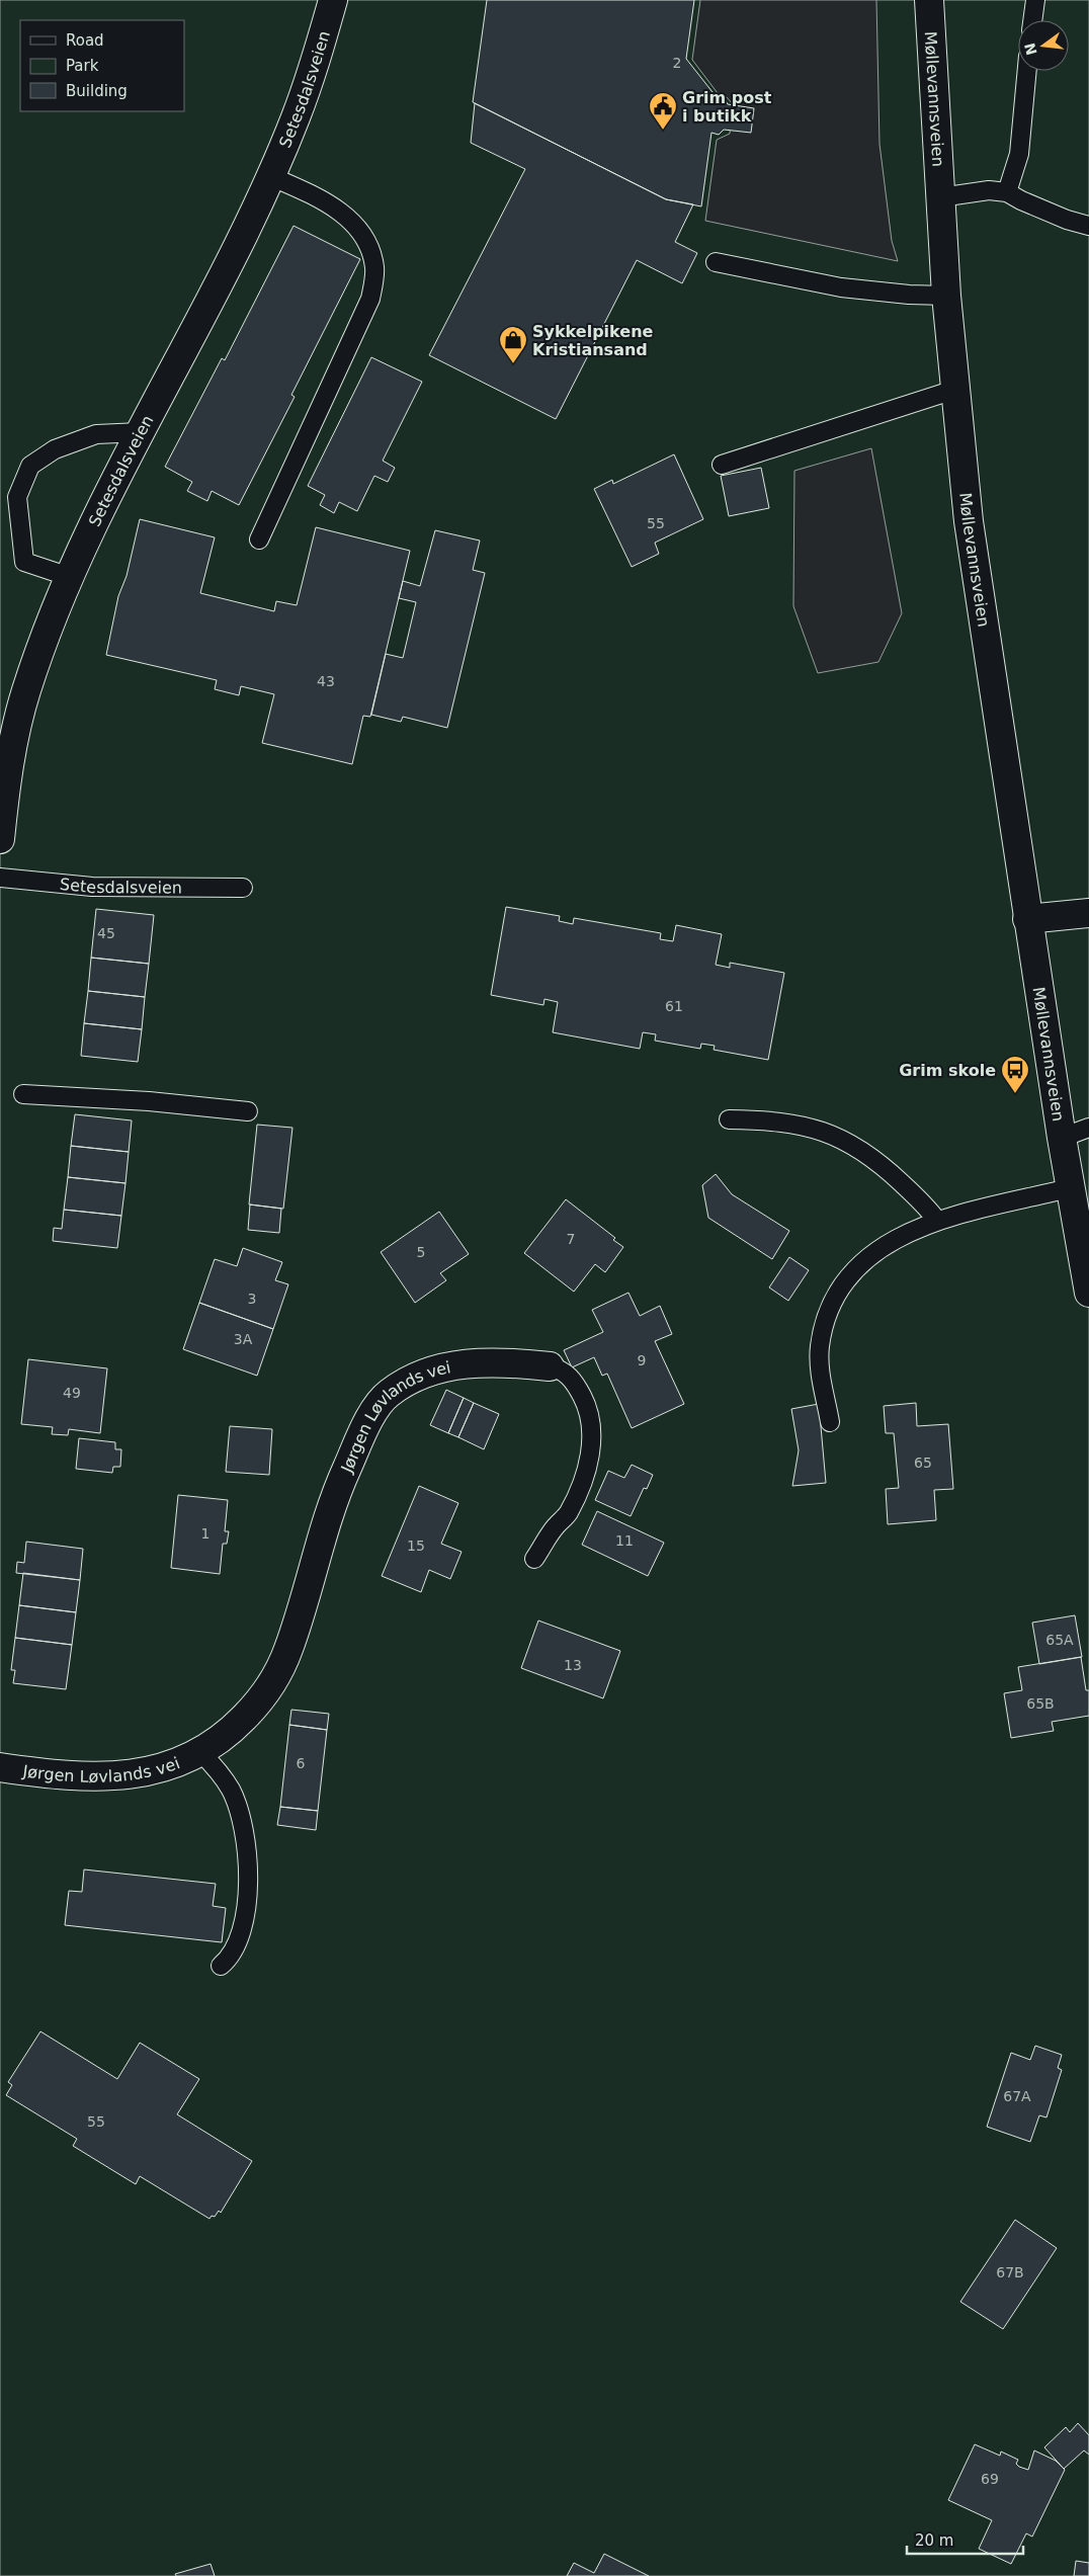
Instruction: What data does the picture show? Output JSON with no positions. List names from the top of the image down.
{
  "streets": {
    "main road": ["Setesdalsveien", "Møllevannsveien", "Jørgen Løvlands vei"]
  },
  "places": {
    "public building": ["Grim post i butikk"],
    "shop": ["Sykkelpikene Kristiansand"],
    "bus stop": ["Grim skole"]
  },
  "house_numbers": [
    "2",
    "55",
    "43",
    "45",
    "61",
    "7",
    "5",
    "3",
    "3A",
    "9",
    "49",
    "65",
    "1",
    "11",
    "15",
    "65A",
    "13",
    "65B",
    "6",
    "67A",
    "55",
    "67B",
    "69"
  ],
  "legend": ["Road", "Park", "Building"],
  "scale_bar": "20 m",
  "north": "left"
}
